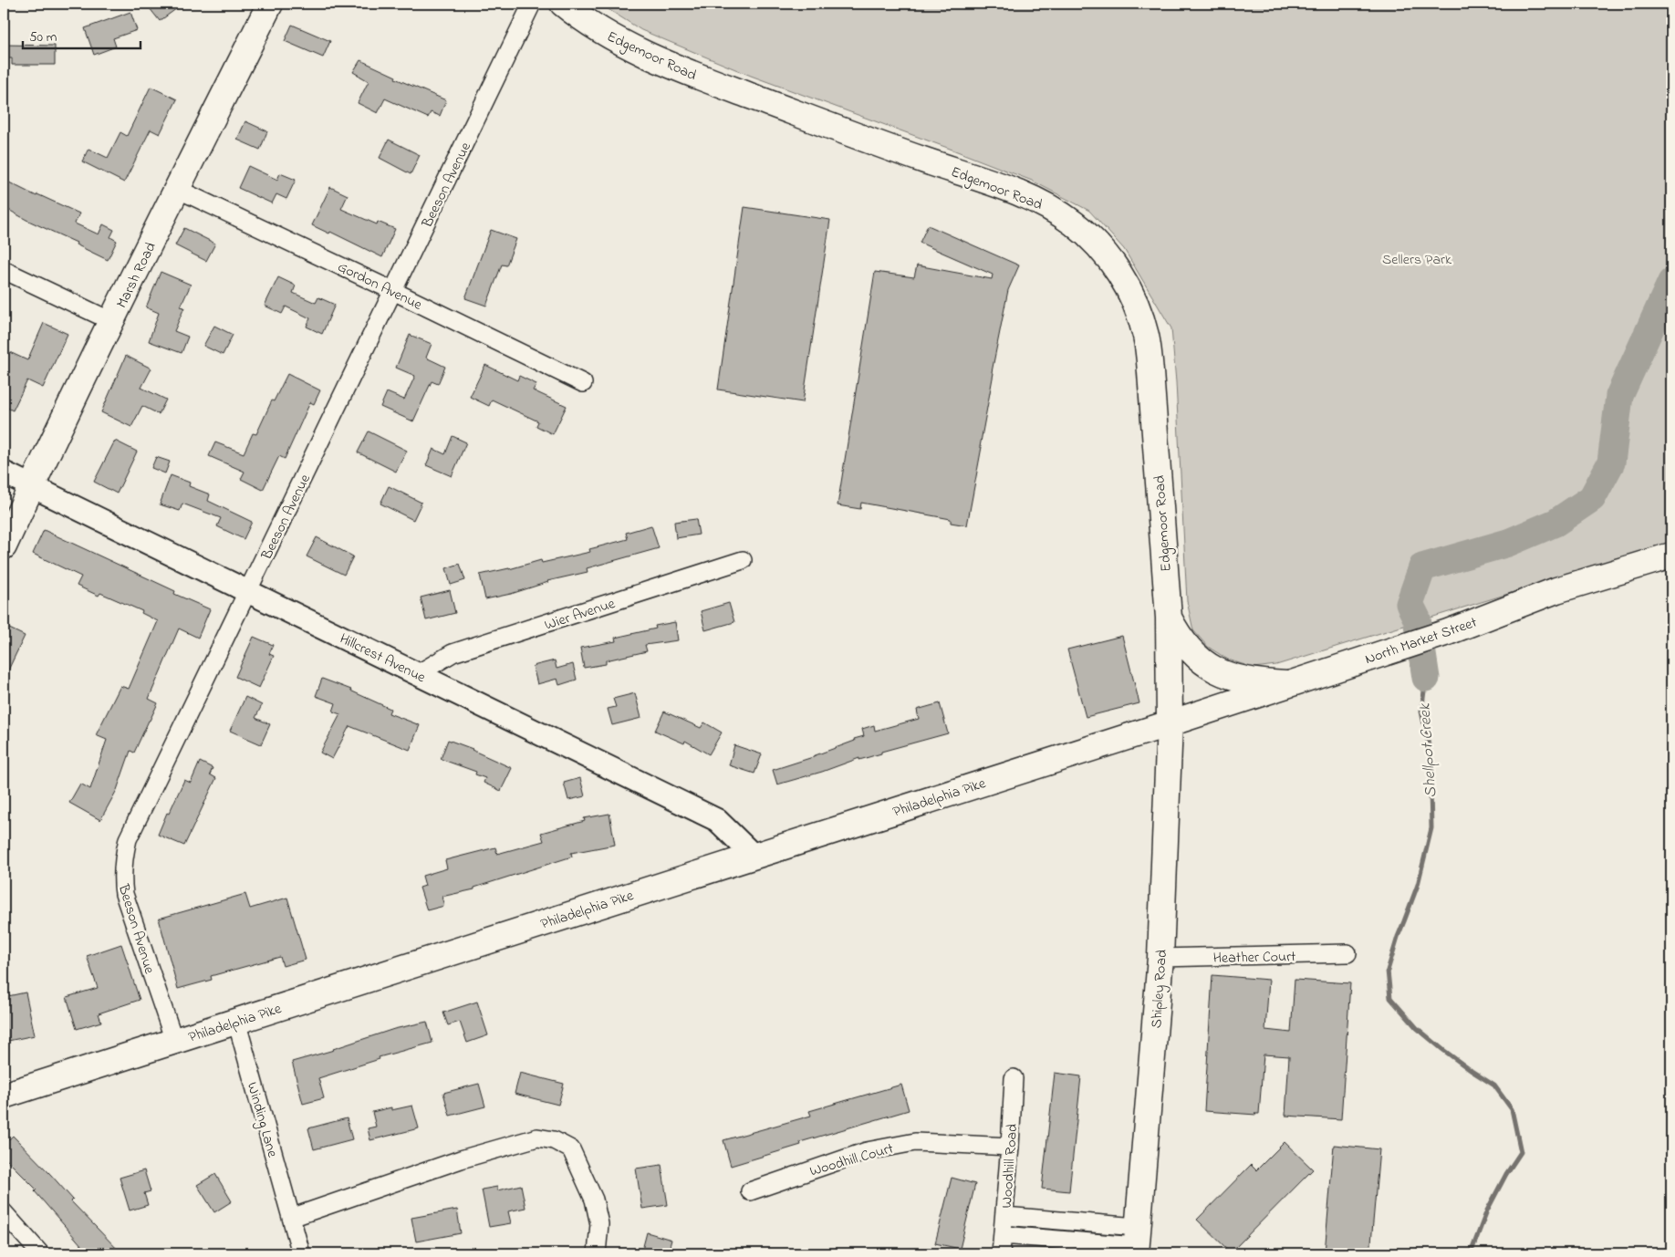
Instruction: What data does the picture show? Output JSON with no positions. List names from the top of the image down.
{
  "streets": {
    "main road": [
      "Edgemoor Road",
      "Marsh Road",
      "North Market Street",
      "Philadelphia Pike",
      "Shipley Road"
    ],
    "street": [
      "Beeson Avenue",
      "Gordon Avenue",
      "Wier Avenue",
      "Hillcrest Avenue",
      "Heather Court",
      "Winding Lane",
      "Woodhill Court",
      "Woodhill Road"
    ]
  },
  "crossings": [
    ["Edgemoor Road", "North Market Street"],
    ["Edgemoor Road", "Philadelphia Pike"],
    ["Edgemoor Road", "Shipley Road"],
    ["Beeson Avenue", "Gordon Avenue"],
    ["Beeson Avenue", "Hillcrest Avenue"],
    ["Beeson Avenue", "Philadelphia Pike"],
    ["Marsh Road", "Gordon Avenue"],
    ["Marsh Road", "Hillcrest Avenue"],
    ["Wier Avenue", "Hillcrest Avenue"],
    ["North Market Street", "Philadelphia Pike"],
    ["North Market Street", "Shipley Road"],
    ["Hillcrest Avenue", "Philadelphia Pike"],
    ["Philadelphia Pike", "Shipley Road"],
    ["Philadelphia Pike", "Winding Lane"],
    ["Heather Court", "Shipley Road"],
    ["Woodhill Court", "Woodhill Road"]
  ],
  "water": ["Shellpot Creek"],
  "parks": ["Sellers Park"],
  "scale_bar": "50 m"
}
